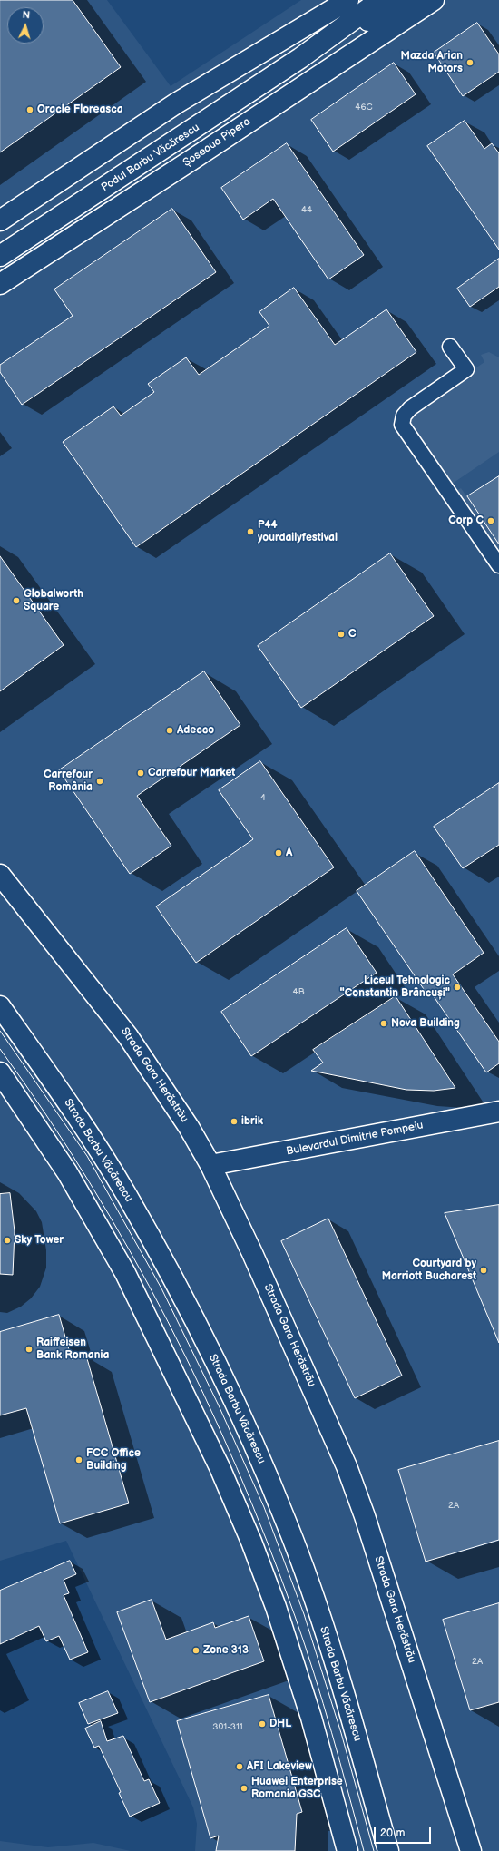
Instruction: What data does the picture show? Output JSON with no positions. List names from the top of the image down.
{
  "streets": {
    "main road": [
      "Șoseaua Pipera",
      "Podul Barbu Văcărescu",
      "Strada Gara Herăstrău",
      "Bulevardul Dimitrie Pompeiu",
      "Strada Barbu Văcărescu"
    ]
  },
  "crossings": [
    ["Strada Gara Herăstrău", "Bulevardul Dimitrie Pompeiu"]
  ],
  "places": [
    "Mazda Arian Motors",
    "Oracle Floreasca",
    "Corp C",
    "P44 yourdailyfestival",
    "Globalworth Square",
    "C",
    "Adecco",
    "Carrefour Market",
    "Carrefour România",
    "A",
    "Liceul Tehnologic \"Constantin Brâncuși\"",
    "Nova Building",
    "ibrik",
    "Sky Tower",
    "Courtyard by Marriott Bucharest",
    "Raiffeisen Bank Romania",
    "FCC Office Building",
    "Zone 313",
    "DHL",
    "AFI Lakeview",
    "Huawei Enterprise Romania GSC"
  ],
  "house_numbers": [
    "46C",
    "44",
    "4",
    "4B",
    "2A",
    "2A",
    "301-311"
  ],
  "scale_bar": "20 m",
  "north": "top"
}
